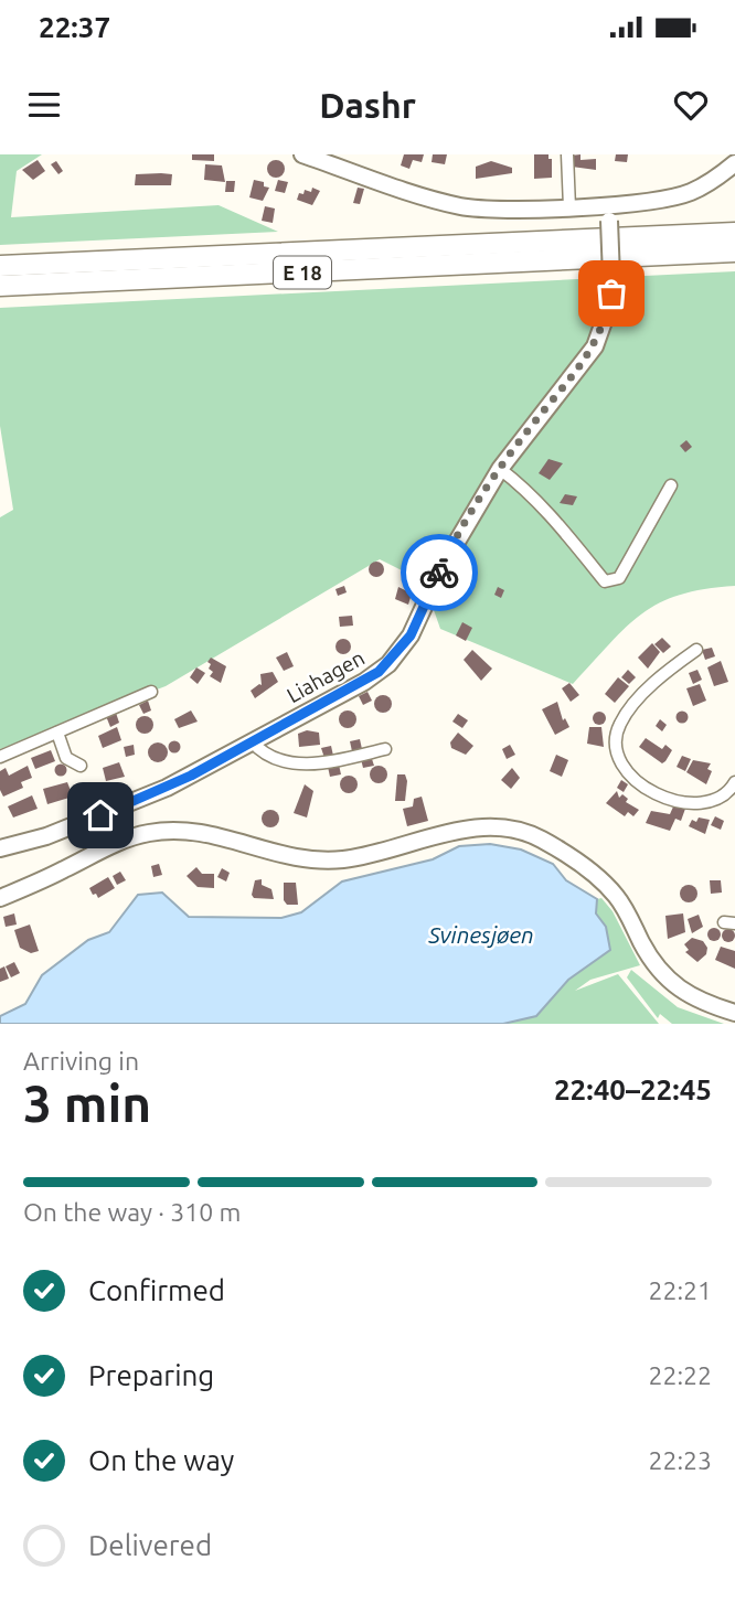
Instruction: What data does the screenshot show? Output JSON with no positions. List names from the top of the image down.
{
  "streets": {
    "highway": ["E 18"],
    "main road": ["Liahagen"]
  },
  "water": ["Svinesjøen"],
  "page": {
    "status": "22:37",
    "header": "Dashr",
    "heading": ["3 min", "Arriving in", "22:40–22:45"],
    "bar": "On the way · 310 m",
    "list": [
      ["Confirmed", "22:21"],
      ["Preparing", "22:22"],
      ["On the way", "22:23"],
      "Delivered"
    ]
  }
}
